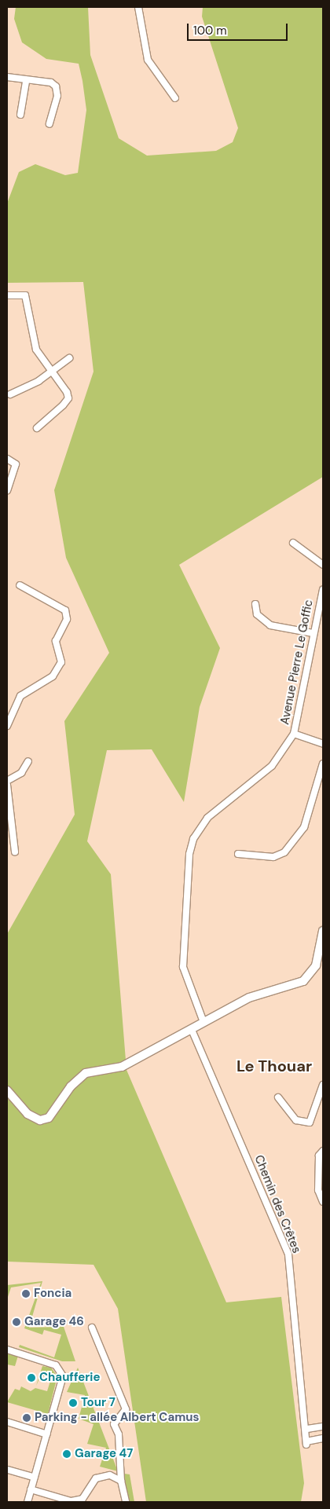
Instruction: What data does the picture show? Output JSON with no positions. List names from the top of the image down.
{
  "streets": {
    "street": ["Avenue Pierre Le Goffic", "Chemin des Crêtes"]
  },
  "districts": ["Le Thouar"],
  "places": [
    "Foncia",
    "Garage 46",
    "Chaufferie",
    "Tour 7",
    "Parking - allée Albert Camus",
    "Garage 47"
  ],
  "scale_bar": "100 m"
}
